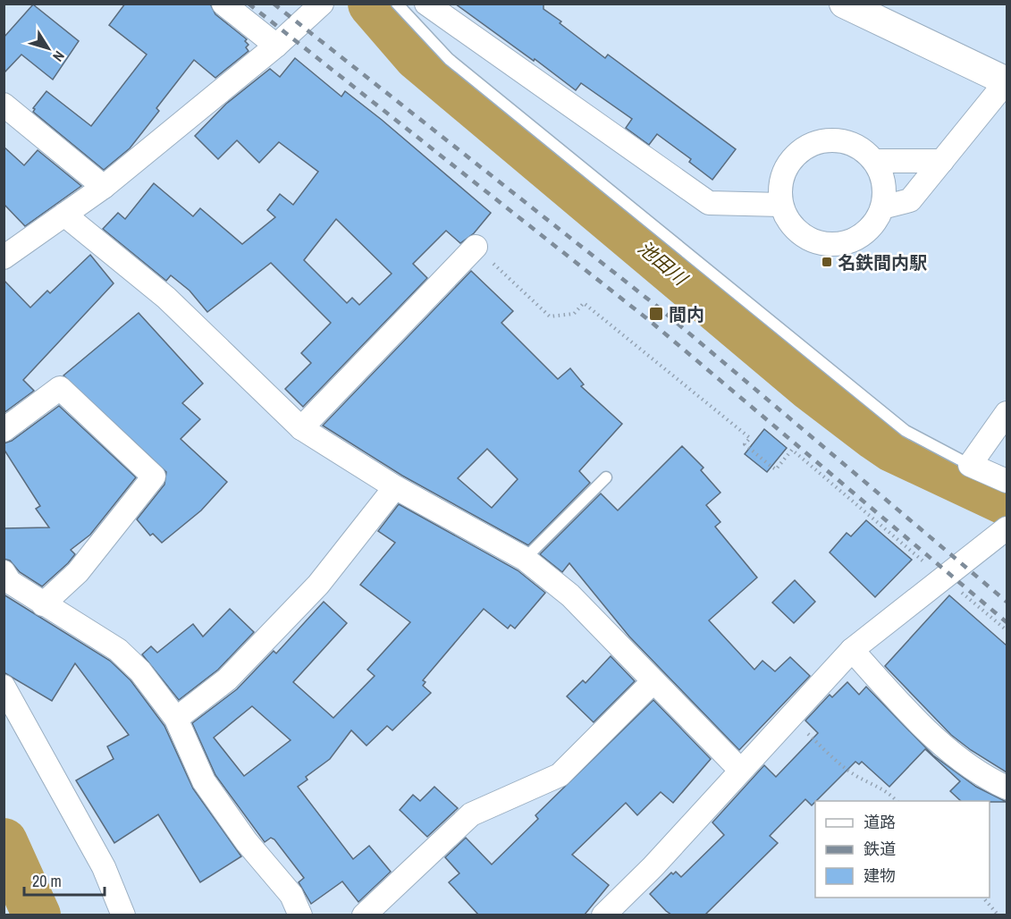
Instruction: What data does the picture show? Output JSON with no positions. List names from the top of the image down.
{
  "water": ["池田川"],
  "places": {
    "transit": ["名鉄間内駅", "間内"]
  },
  "legend": ["道路", "鉄道", "建物"],
  "scale_bar": "20 m",
  "north": "bottom right"
}
